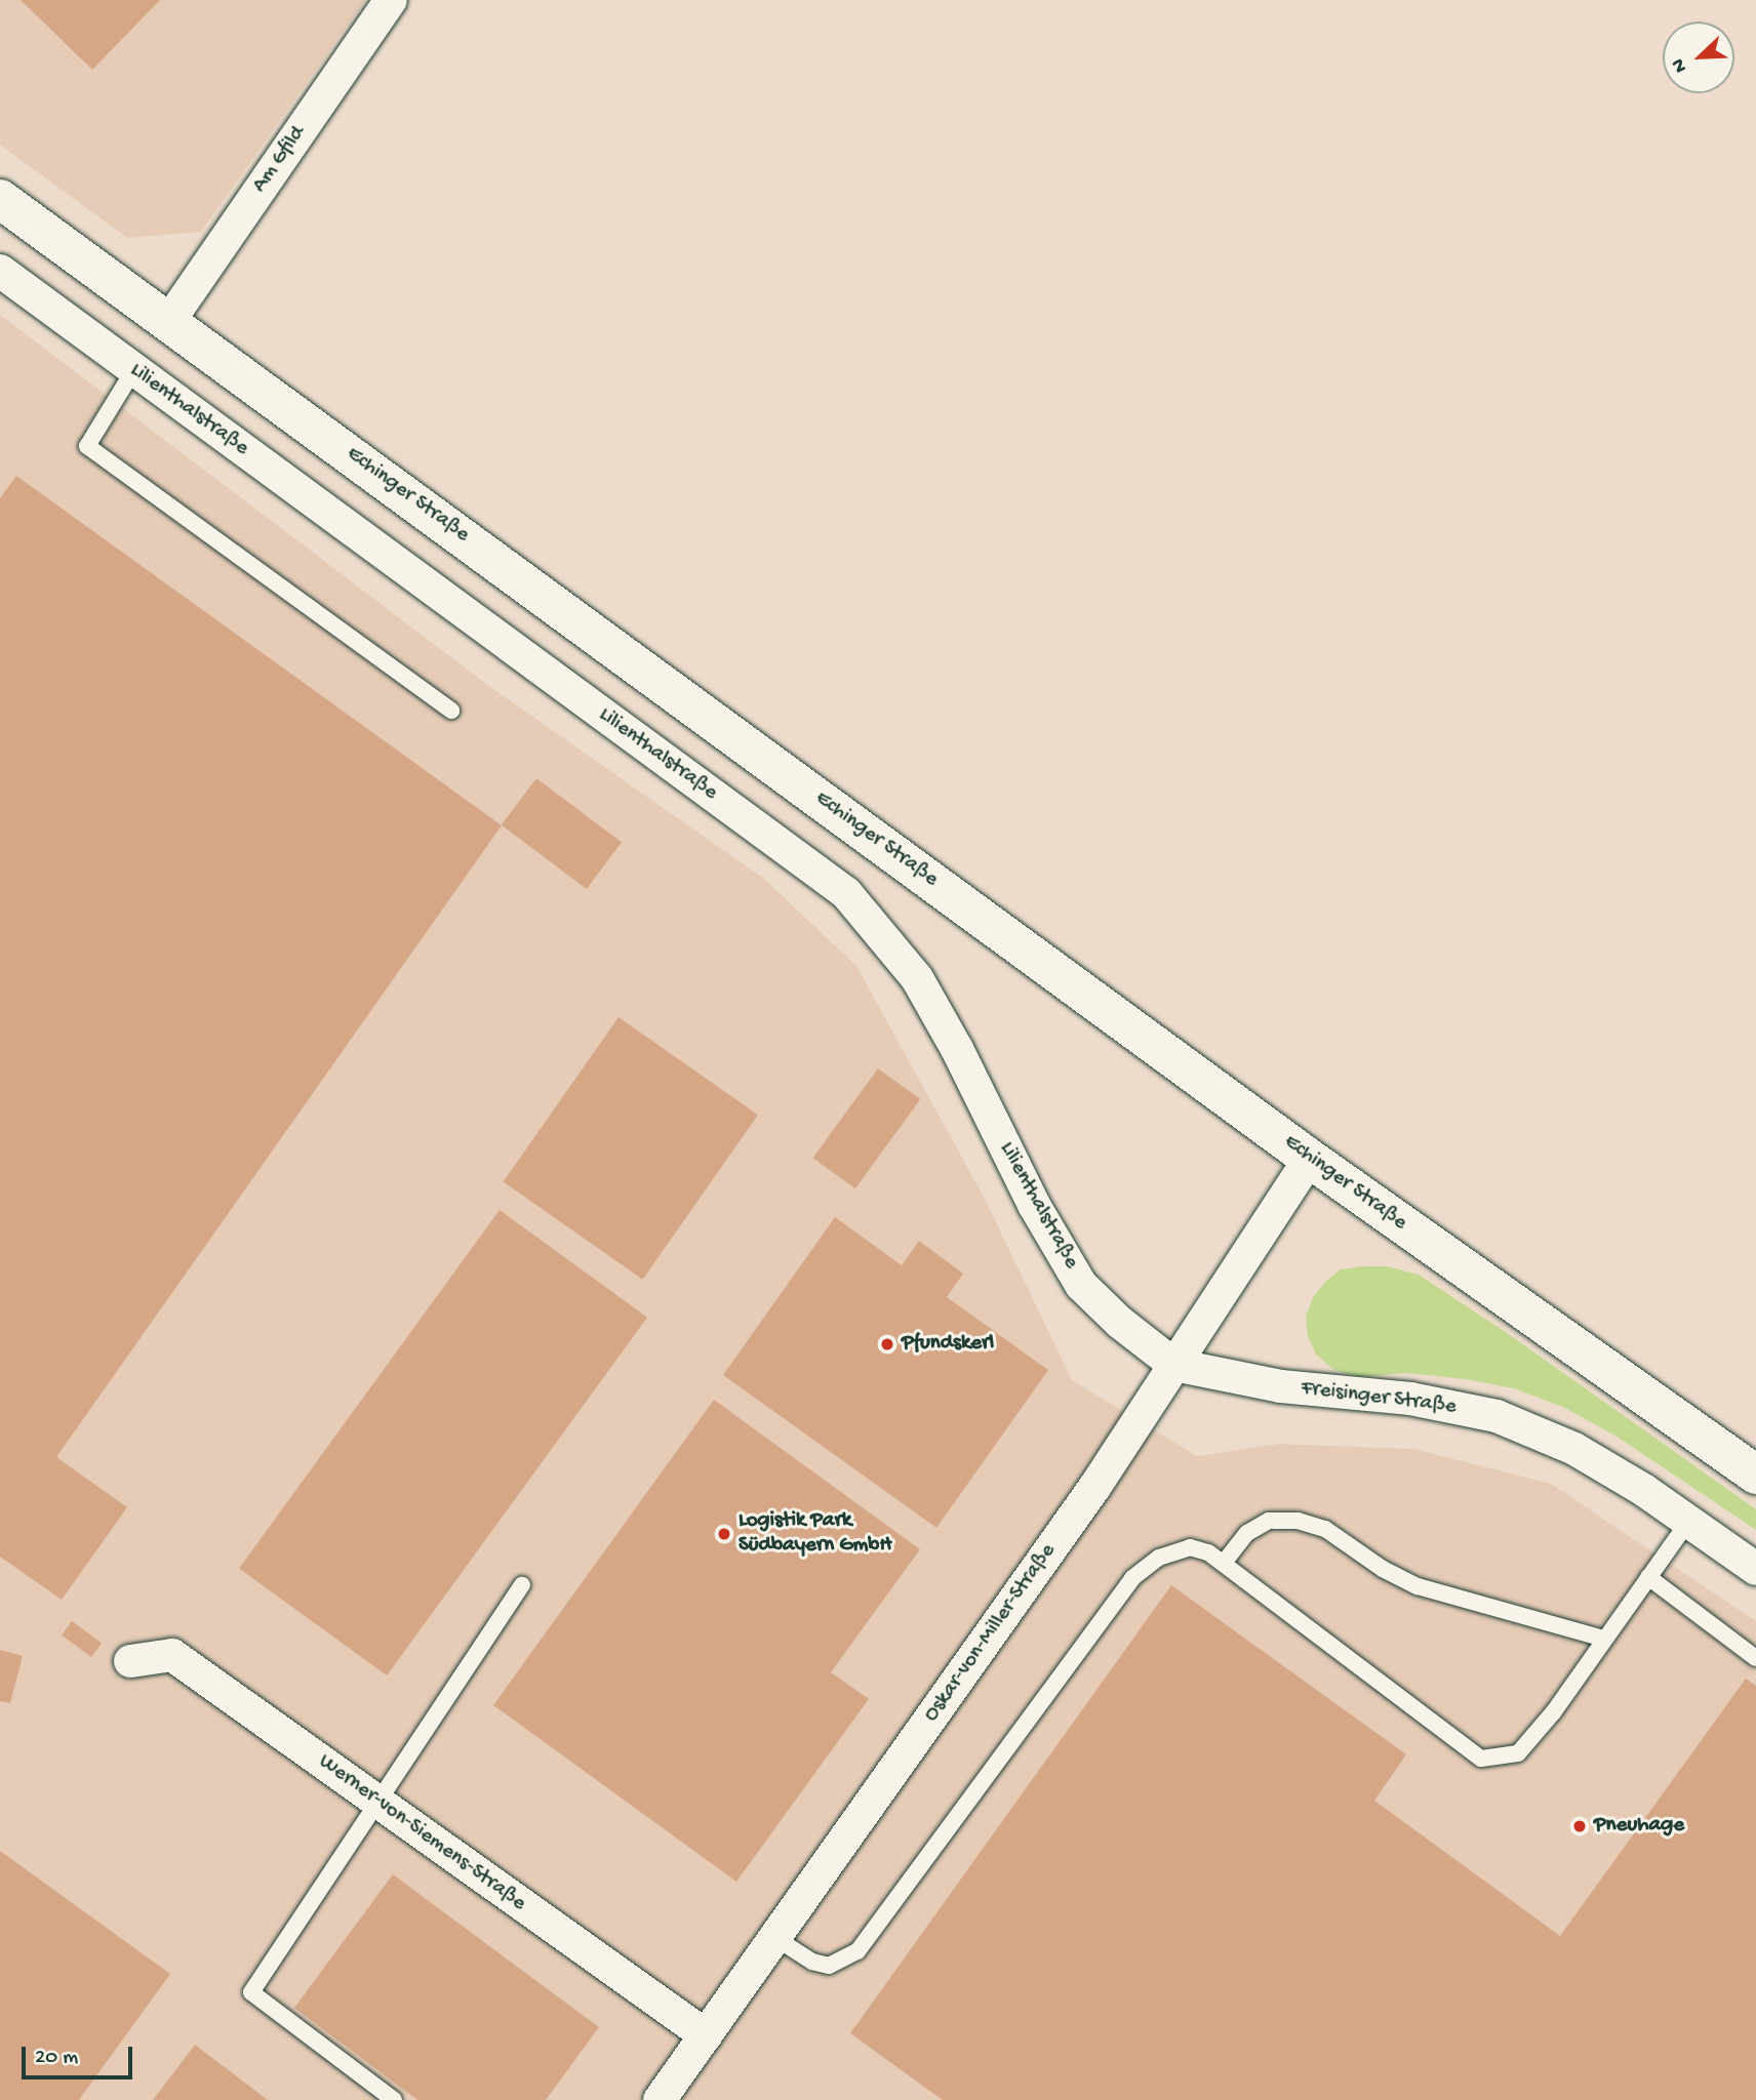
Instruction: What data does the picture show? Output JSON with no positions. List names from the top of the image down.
{
  "streets": {
    "main road": ["Echinger Straße"],
    "street": [
      "Am Gfild",
      "Lilienthalstraße",
      "Freisinger Straße",
      "Oskar-von-Miller-Straße",
      "Werner-von-Siemens-Straße"
    ]
  },
  "crossings": [
    ["Am Gfild", "Echinger Straße"],
    ["Lilienthalstraße", "Freisinger Straße"],
    ["Lilienthalstraße", "Oskar-von-Miller-Straße"],
    ["Echinger Straße", "Oskar-von-Miller-Straße"],
    ["Freisinger Straße", "Oskar-von-Miller-Straße"],
    ["Oskar-von-Miller-Straße", "Werner-von-Siemens-Straße"]
  ],
  "places": ["Pfundskerl", "Logistik Park Südbayern GmbH", "Pneuhage"],
  "scale_bar": "20 m",
  "north": "bottom left"
}
